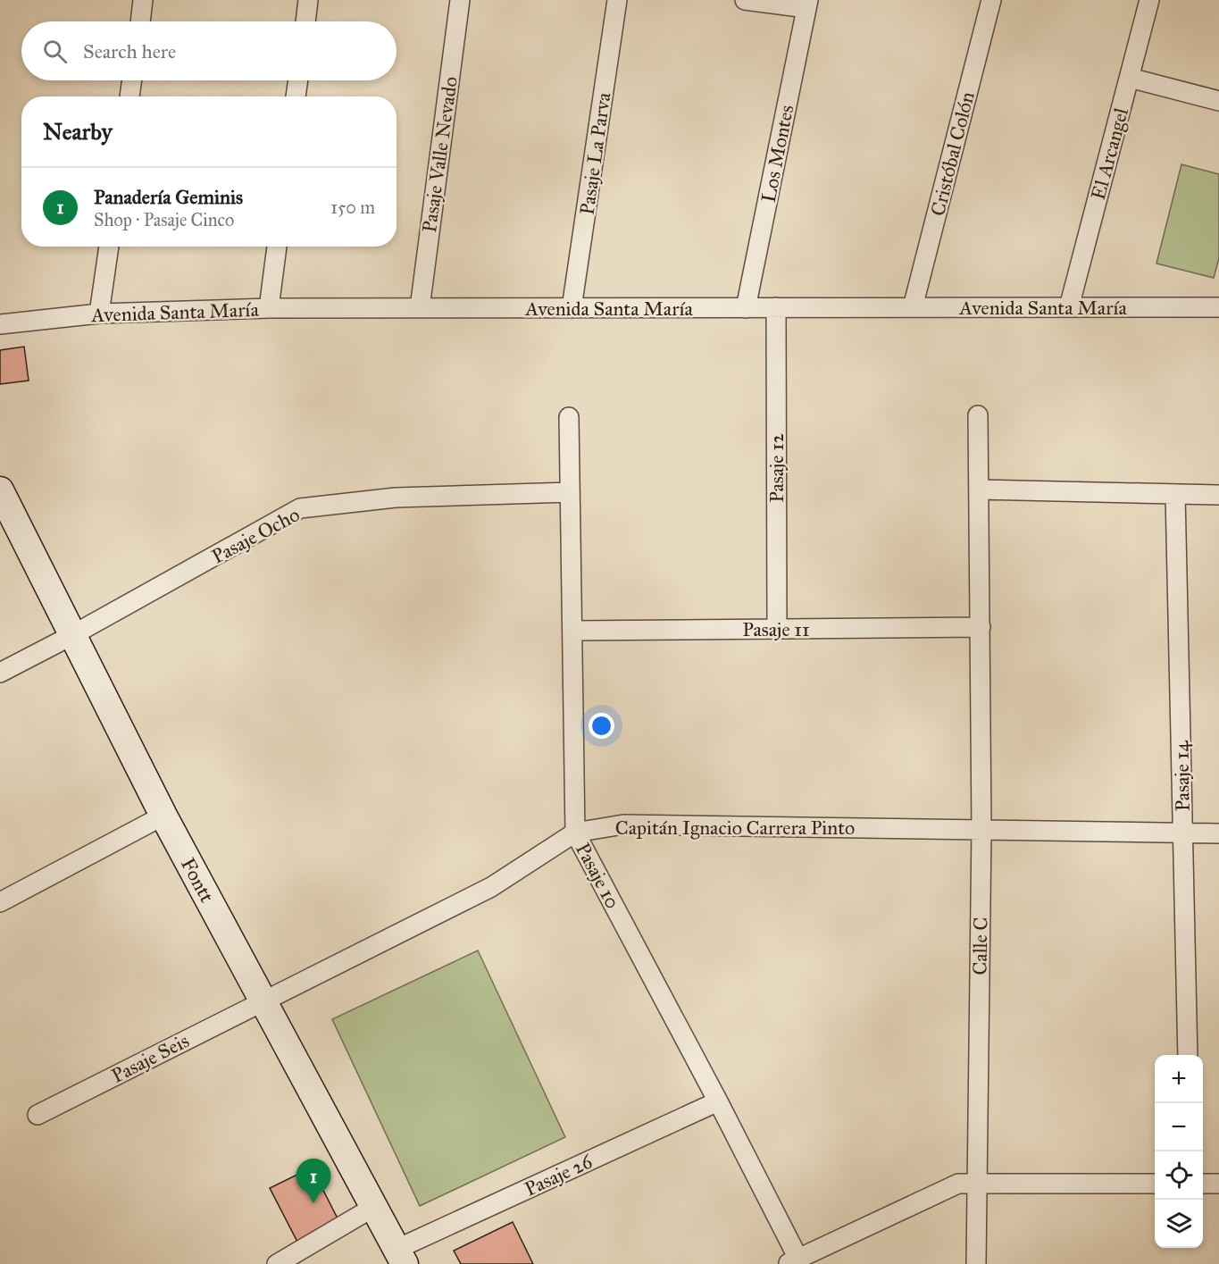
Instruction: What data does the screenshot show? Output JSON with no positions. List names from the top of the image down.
{
  "streets": {
    "main road": ["Fontt"],
    "street": [
      "Pasaje La Parva",
      "Los Montes",
      "Cristóbal Colón",
      "El Arcangel",
      "Pasaje Valle Nevado",
      "Avenida Santa María",
      "Pasaje 12",
      "Pasaje Ocho",
      "Pasaje 11",
      "Pasaje 14",
      "Capitán Ignacio Carrera Pinto",
      "Pasaje 10",
      "Calle C",
      "Pasaje Seis",
      "Pasaje 26"
    ]
  },
  "crossings": [
    ["Pasaje La Parva", "Avenida Santa María"],
    ["Los Montes", "Avenida Santa María"],
    ["Cristóbal Colón", "Avenida Santa María"],
    ["El Arcangel", "Avenida Santa María"],
    ["Pasaje Valle Nevado", "Avenida Santa María"],
    ["Avenida Santa María", "Pasaje 12"],
    ["Pasaje 12", "Pasaje 11"],
    ["Pasaje Ocho", "Pasaje 10"],
    ["Pasaje Ocho", "Fontt"],
    ["Pasaje 11", "Pasaje 10"],
    ["Pasaje 11", "Calle C"],
    ["Pasaje 14", "Capitán Ignacio Carrera Pinto"],
    ["Capitán Ignacio Carrera Pinto", "Pasaje 10"],
    ["Capitán Ignacio Carrera Pinto", "Fontt"],
    ["Capitán Ignacio Carrera Pinto", "Calle C"],
    ["Capitán Ignacio Carrera Pinto", "Pasaje Seis"],
    ["Pasaje 10", "Pasaje 26"],
    ["Fontt", "Pasaje Seis"],
    ["Fontt", "Pasaje 26"]
  ],
  "page": {
    "search": "Search here",
    "heading": "Nearby",
    "list": [
      {
        "mark": "1",
        "name": "Panadería Geminis",
        "note": "Shop · Pasaje Cinco",
        "value": "150 m"
      }
    ],
    "map_buttons": ["+", "−"],
    "pins": "1"
  }
}
